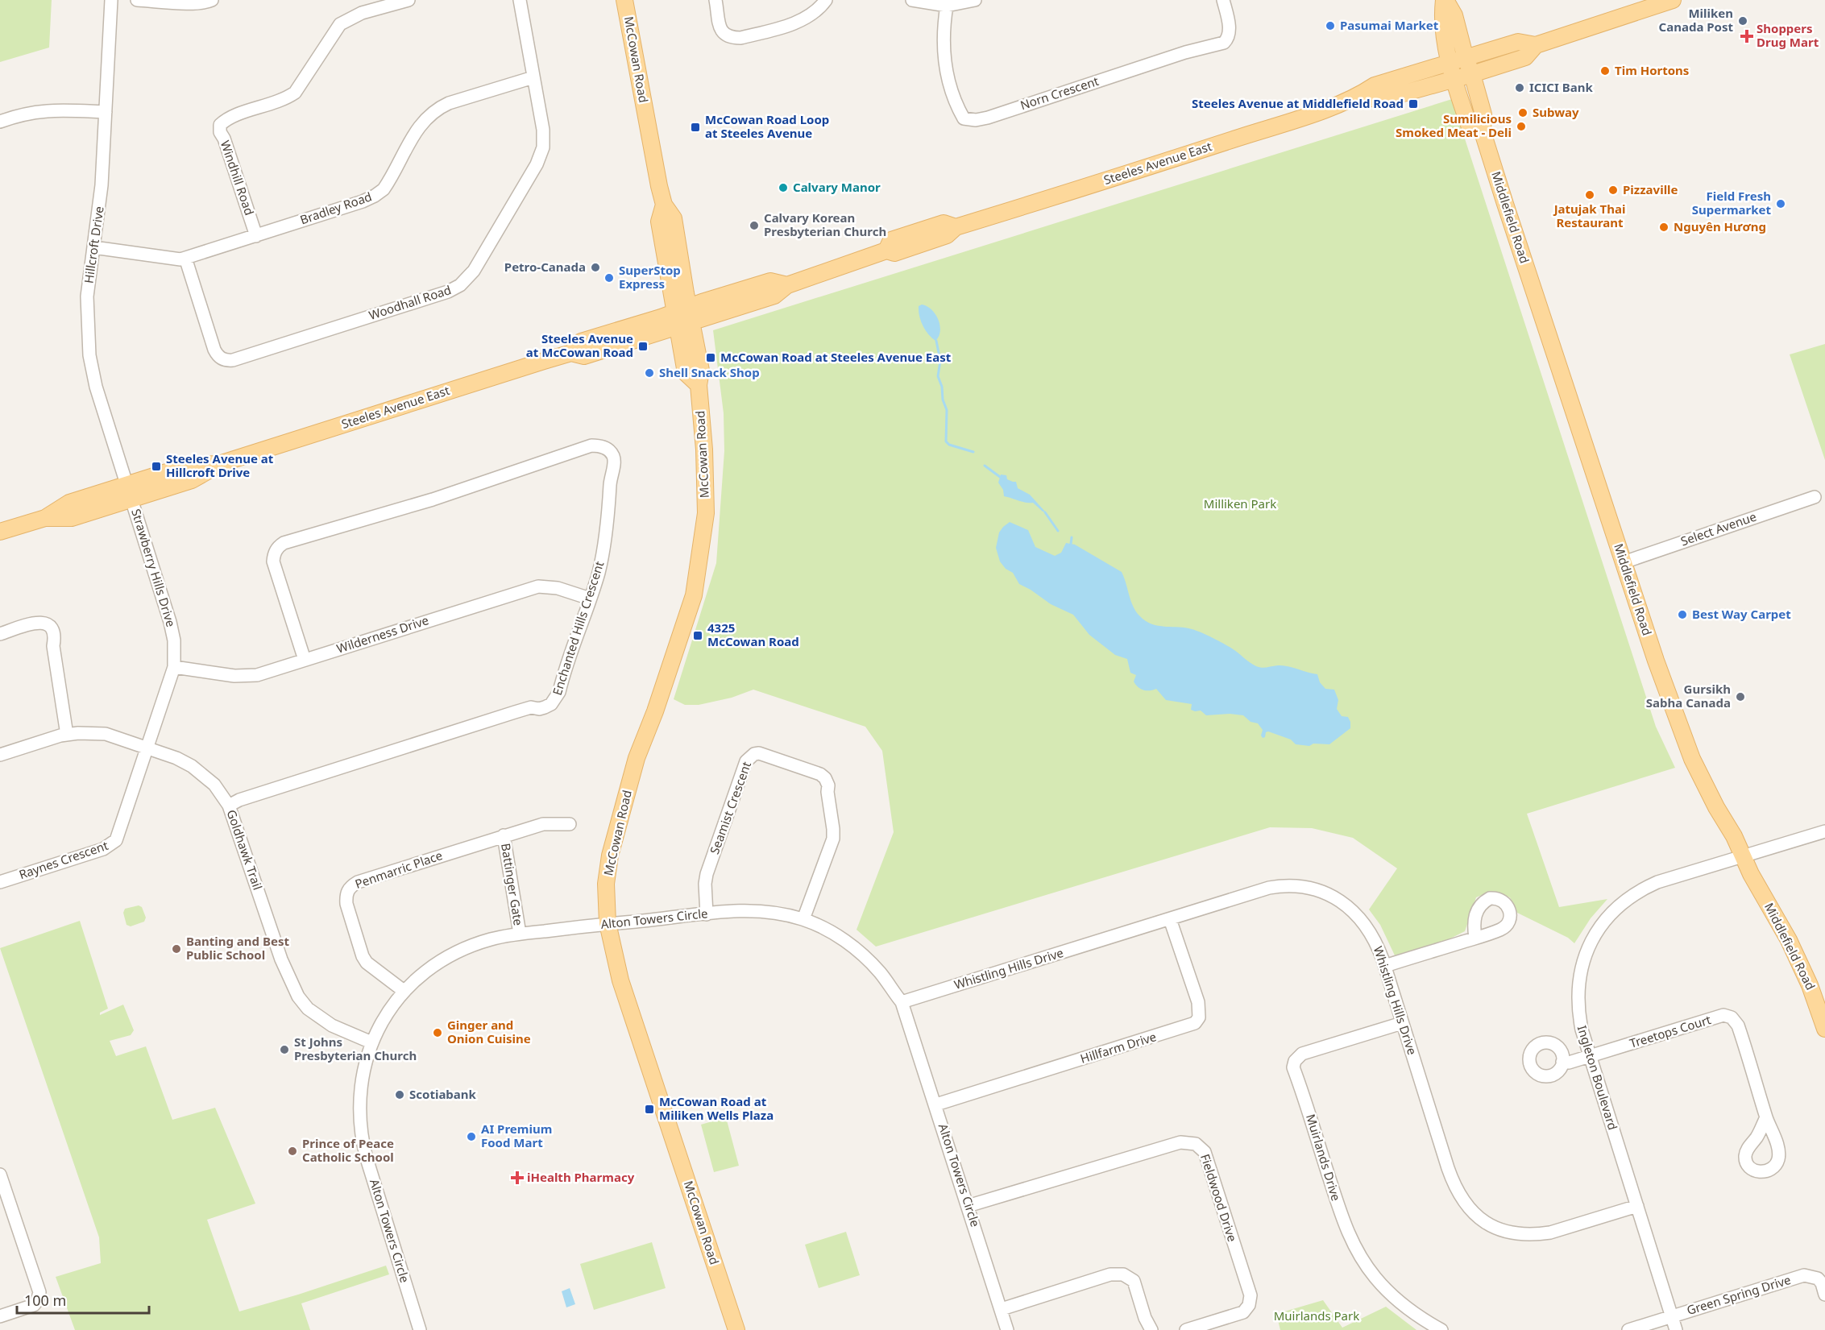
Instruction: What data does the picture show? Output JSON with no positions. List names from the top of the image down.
{
  "streets": {
    "main road": ["McCowan Road", "Steeles Avenue East", "Middlefield Road"],
    "street": [
      "Norn Crescent",
      "Windhill Road",
      "Bradley Road",
      "Hillcroft Drive",
      "Woodhall Road",
      "Select Avenue",
      "Strawberry Hills Drive",
      "Enchanted Hills Crescent",
      "Wilderness Drive",
      "Seamist Crescent",
      "Goldhawk Trail",
      "Raynes Crescent",
      "Penmarric Place",
      "Battinger Gate",
      "Alton Towers Circle",
      "Whistling Hills Drive",
      "Treetops Court",
      "Hillfarm Drive",
      "Ingleton Boulevard",
      "Muirlands Drive",
      "Fieldwood Drive",
      "Green Spring Drive"
    ]
  },
  "crossings": [
    ["McCowan Road", "Steeles Avenue East"],
    ["McCowan Road", "Alton Towers Circle"],
    ["Steeles Avenue East", "Middlefield Road"],
    ["Steeles Avenue East", "Hillcroft Drive"],
    ["Steeles Avenue East", "Strawberry Hills Drive"],
    ["Windhill Road", "Bradley Road"],
    ["Bradley Road", "Hillcroft Drive"],
    ["Bradley Road", "Woodhall Road"],
    ["Middlefield Road", "Select Avenue"],
    ["Middlefield Road", "Ingleton Boulevard"],
    ["Hillcroft Drive", "Strawberry Hills Drive"],
    ["Strawberry Hills Drive", "Wilderness Drive"],
    ["Strawberry Hills Drive", "Goldhawk Trail"],
    ["Strawberry Hills Drive", "Raynes Crescent"],
    ["Enchanted Hills Crescent", "Wilderness Drive"],
    ["Enchanted Hills Crescent", "Goldhawk Trail"],
    ["Seamist Crescent", "Alton Towers Circle"],
    ["Goldhawk Trail", "Raynes Crescent"],
    ["Goldhawk Trail", "Alton Towers Circle"],
    ["Penmarric Place", "Battinger Gate"],
    ["Penmarric Place", "Alton Towers Circle"],
    ["Battinger Gate", "Alton Towers Circle"],
    ["Alton Towers Circle", "Whistling Hills Drive"],
    ["Alton Towers Circle", "Hillfarm Drive"],
    ["Alton Towers Circle", "Fieldwood Drive"],
    ["Whistling Hills Drive", "Hillfarm Drive"],
    ["Whistling Hills Drive", "Ingleton Boulevard"],
    ["Whistling Hills Drive", "Muirlands Drive"],
    ["Treetops Court", "Ingleton Boulevard"],
    ["Ingleton Boulevard", "Green Spring Drive"]
  ],
  "parks": ["Milliken Park", "Muirlands Park"],
  "places": {
    "other": [
      "Miliken Canada Post",
      "Pasumai Market",
      "Tim Hortons",
      "ICICI Bank",
      "Subway",
      "Sumilicious Smoked Meat - Deli",
      "Calvary Manor",
      "Pizzaville",
      "Jatujak Thai Restaurant",
      "Field Fresh Supermarket",
      "Calvary Korean Presbyterian Church",
      "Nguyên Hương",
      "Petro-Canada",
      "SuperStop Express",
      "Shell Snack Shop",
      "Best Way Carpet",
      "Gursikh Sabha Canada",
      "Banting and Best Public School",
      "Ginger and Onion Cuisine",
      "St Johns Presbyterian Church",
      "Scotiabank",
      "AI Premium Food Mart",
      "Prince of Peace Catholic School"
    ],
    "health": ["Shoppers Drug Mart", "iHealth Pharmacy"],
    "transit": [
      "Steeles Avenue at Middlefield Road",
      "McCowan Road Loop at Steeles Avenue",
      "Steeles Avenue at McCowan Road",
      "McCowan Road at Steeles Avenue East",
      "Steeles Avenue at Hillcroft Drive",
      "4325 McCowan Road",
      "McCowan Road at Miliken Wells Plaza"
    ]
  },
  "scale_bar": "100 m"
}
